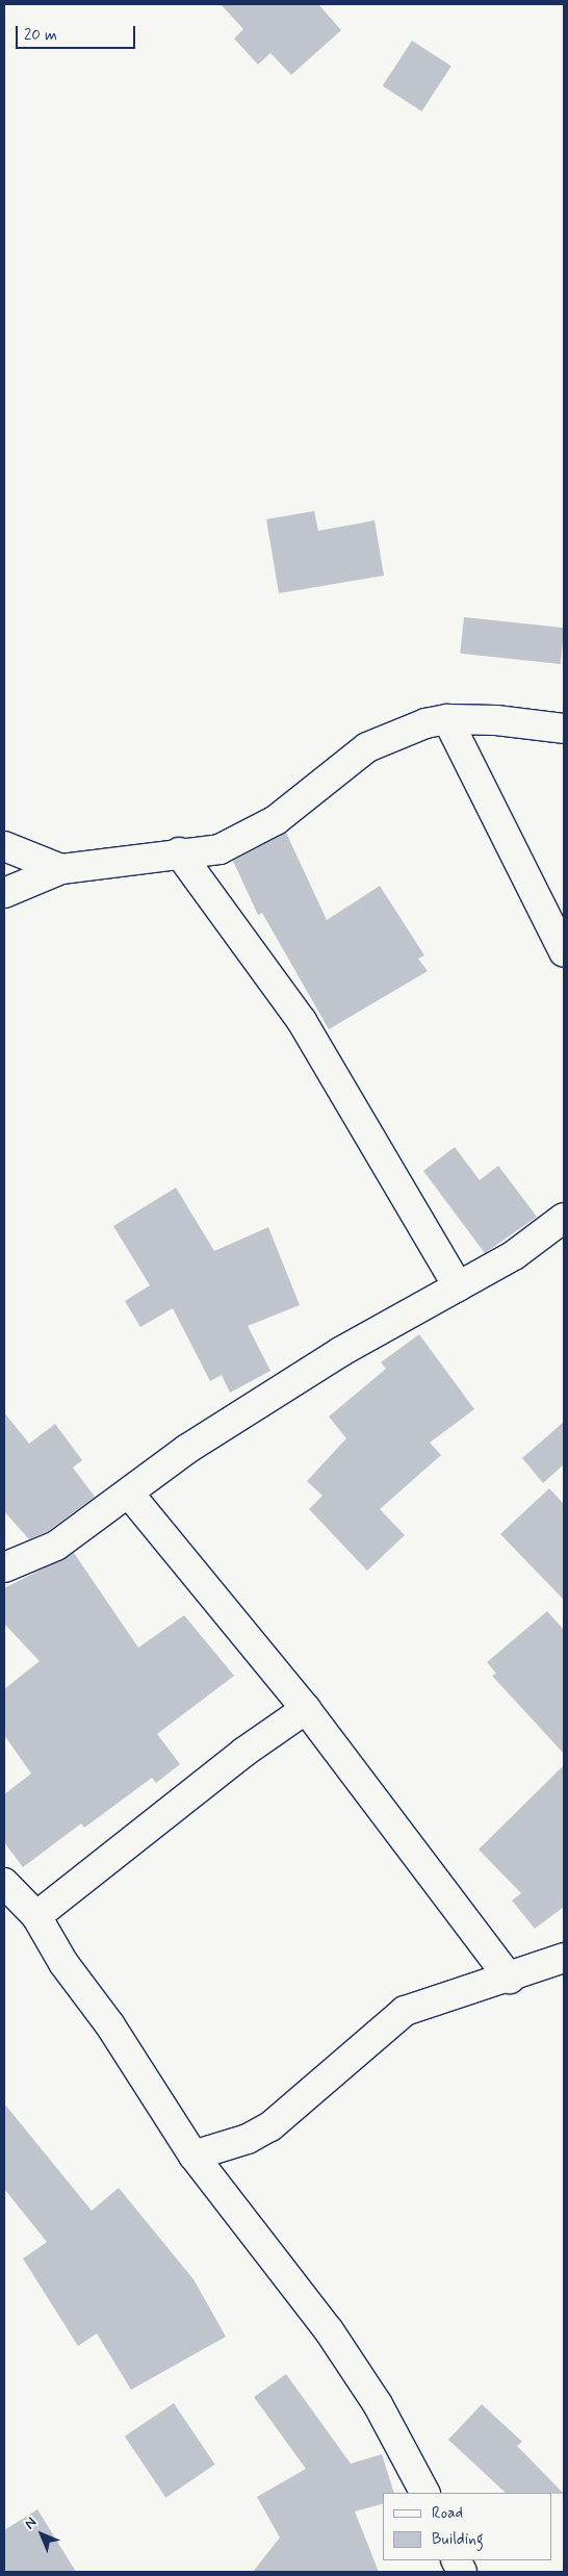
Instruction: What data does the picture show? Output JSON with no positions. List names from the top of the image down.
{
  "legend": ["Road", "Building"],
  "scale_bar": "20 m",
  "north": "top left"
}
